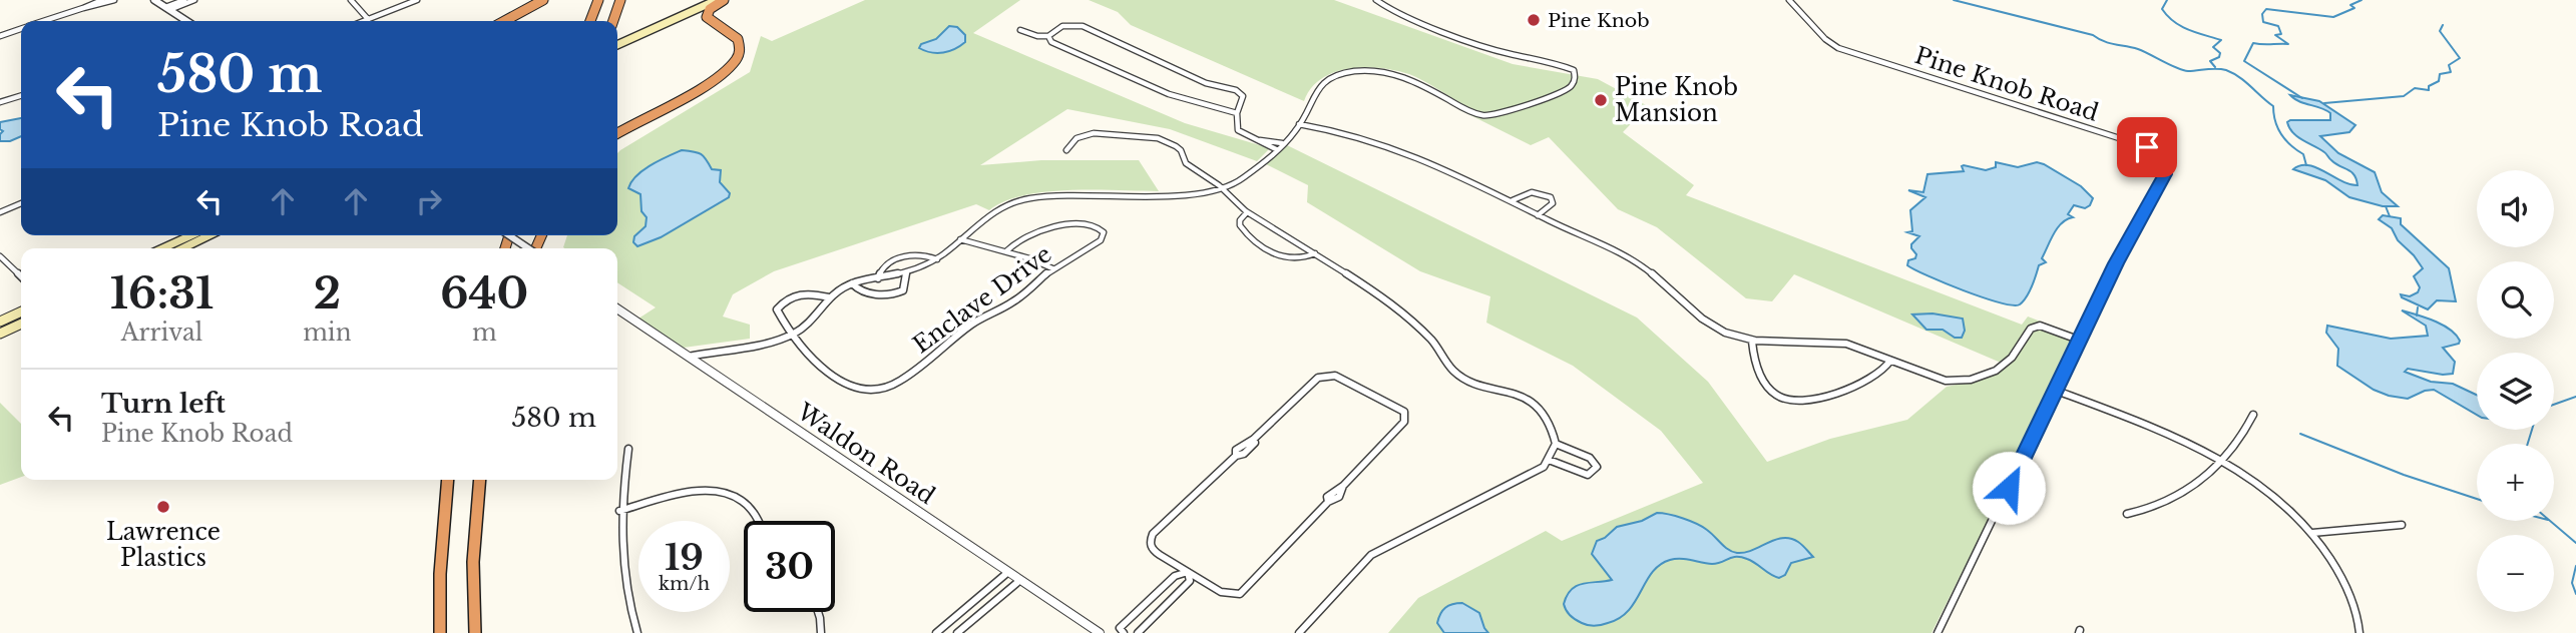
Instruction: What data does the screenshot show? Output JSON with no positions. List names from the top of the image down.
{
  "streets": {
    "street": ["Pine Knob Road", "Enclave Drive", "Waldon Road"]
  },
  "places": ["Pine Knob", "Pine Knob Mansion", "Lawrence Plastics"],
  "page": {
    "turn": ["580 m", "Pine Knob Road"],
    "map_buttons": ["+", "−"],
    "eta": [
      "16:31",
      "Arrival",
      "2",
      "min",
      "640",
      "m"
    ],
    "list": [
      {
        "name": "Turn left",
        "note": "Pine Knob Road",
        "value": "580 m"
      }
    ],
    "speed": "19 km/h",
    "limit": "30"
  }
}
